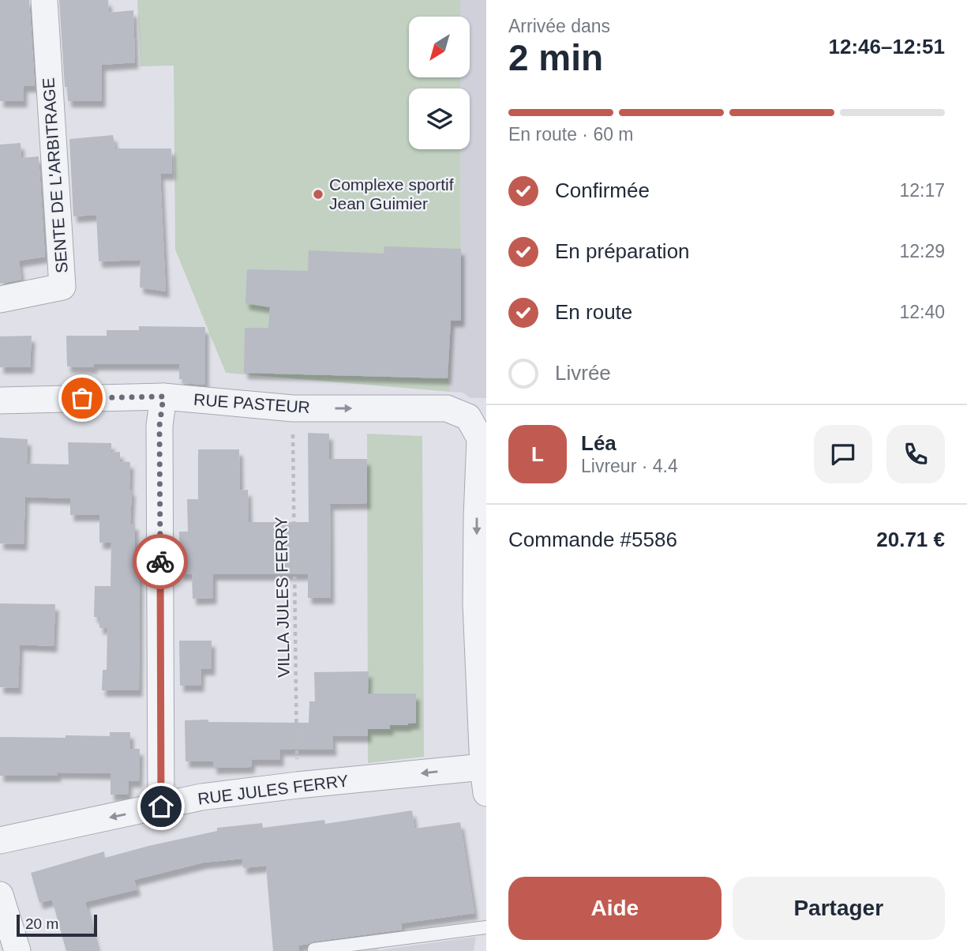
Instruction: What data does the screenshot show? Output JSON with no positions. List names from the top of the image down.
{
  "streets": {
    "street": ["SENTE DE L'ARBITRAGE", "RUE PASTEUR", "RUE JULES FERRY"],
    "path": ["VILLA JULES FERRY"]
  },
  "crossings": [
    ["RUE PASTEUR", "VILLA JULES FERRY"],
    ["VILLA JULES FERRY", "RUE JULES FERRY"]
  ],
  "one_way": ["RUE PASTEUR", "RUE JULES FERRY"],
  "places": ["Complexe sportif Jean Guimier"],
  "scale_bar": "20 m",
  "north": "bottom left",
  "page": {
    "heading": ["2 min", "Arrivée dans", "12:46–12:51"],
    "panel": [
      "Léa",
      "Livreur · 4.4",
      "Commande #5586",
      "20.71 €"
    ],
    "bar": "En route · 60 m",
    "list": [
      ["Confirmée", "12:17"],
      ["En préparation", "12:29"],
      ["En route", "12:40"],
      "Livrée"
    ],
    "round": "L",
    "buttons": ["Aide", "Partager"],
    "scale": "20 m"
  }
}
